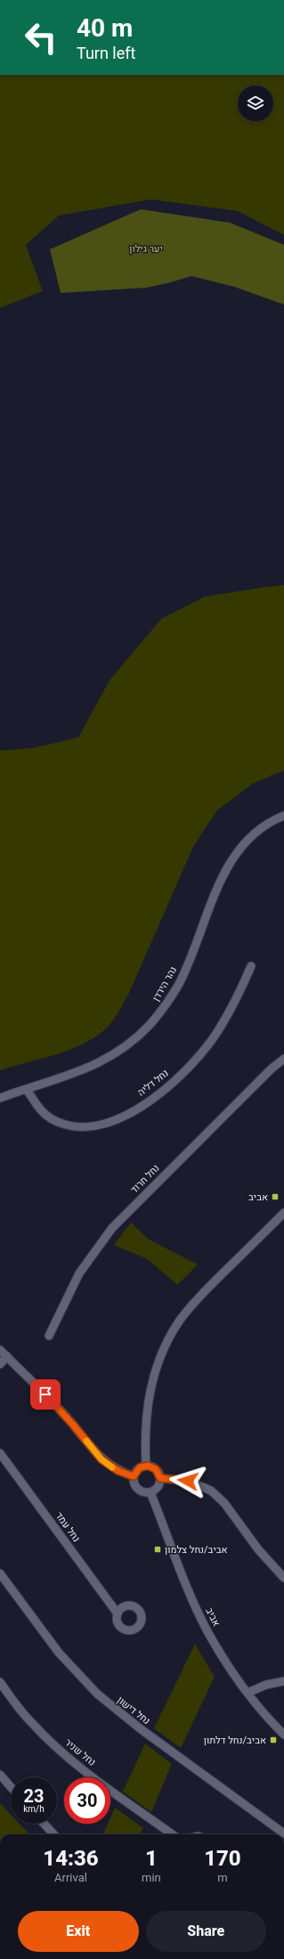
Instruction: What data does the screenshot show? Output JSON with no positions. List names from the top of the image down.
{
  "streets": {
    "street": [
      "נהר הירדן",
      "נחל דליה",
      "נחל חרוד",
      "נחל עמד",
      "אביב",
      "נחל דישון",
      "נחל שניר"
    ]
  },
  "crossings": [
    ["נהר הירדן", "נחל דליה"]
  ],
  "parks": ["יער גילון"],
  "places": {
    "transit": ["אביב", "אביב/נחל צלמון", "אביב/נחל דלתון"]
  },
  "page": {
    "turn": ["40 m", "Turn left"],
    "speed": "23 km/h",
    "limit": "30",
    "eta": [
      "14:36",
      "Arrival",
      "1",
      "min",
      "170",
      "m"
    ],
    "buttons": ["Exit", "Share"]
  }
}
